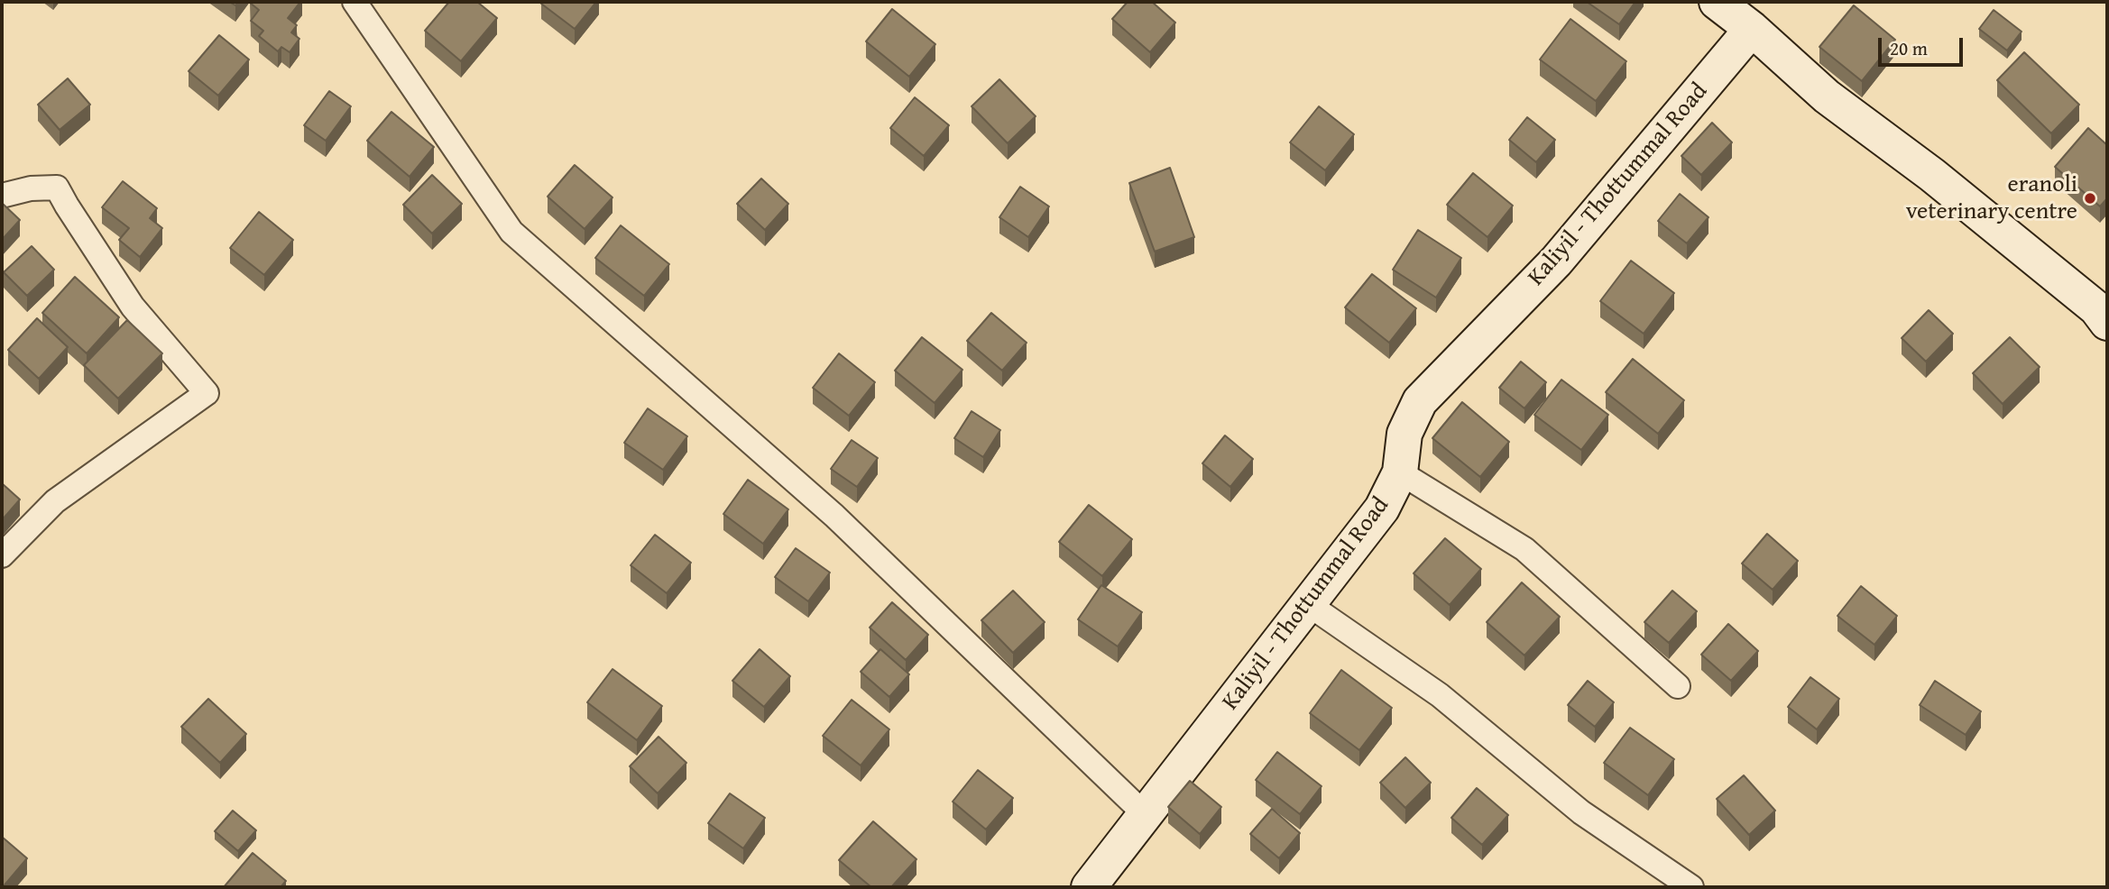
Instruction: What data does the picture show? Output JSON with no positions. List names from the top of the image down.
{
  "streets": {
    "main road": ["Kaliyil - Thottummal Road"]
  },
  "places": ["eranoli veterinary centre"],
  "scale_bar": "20 m"
}
